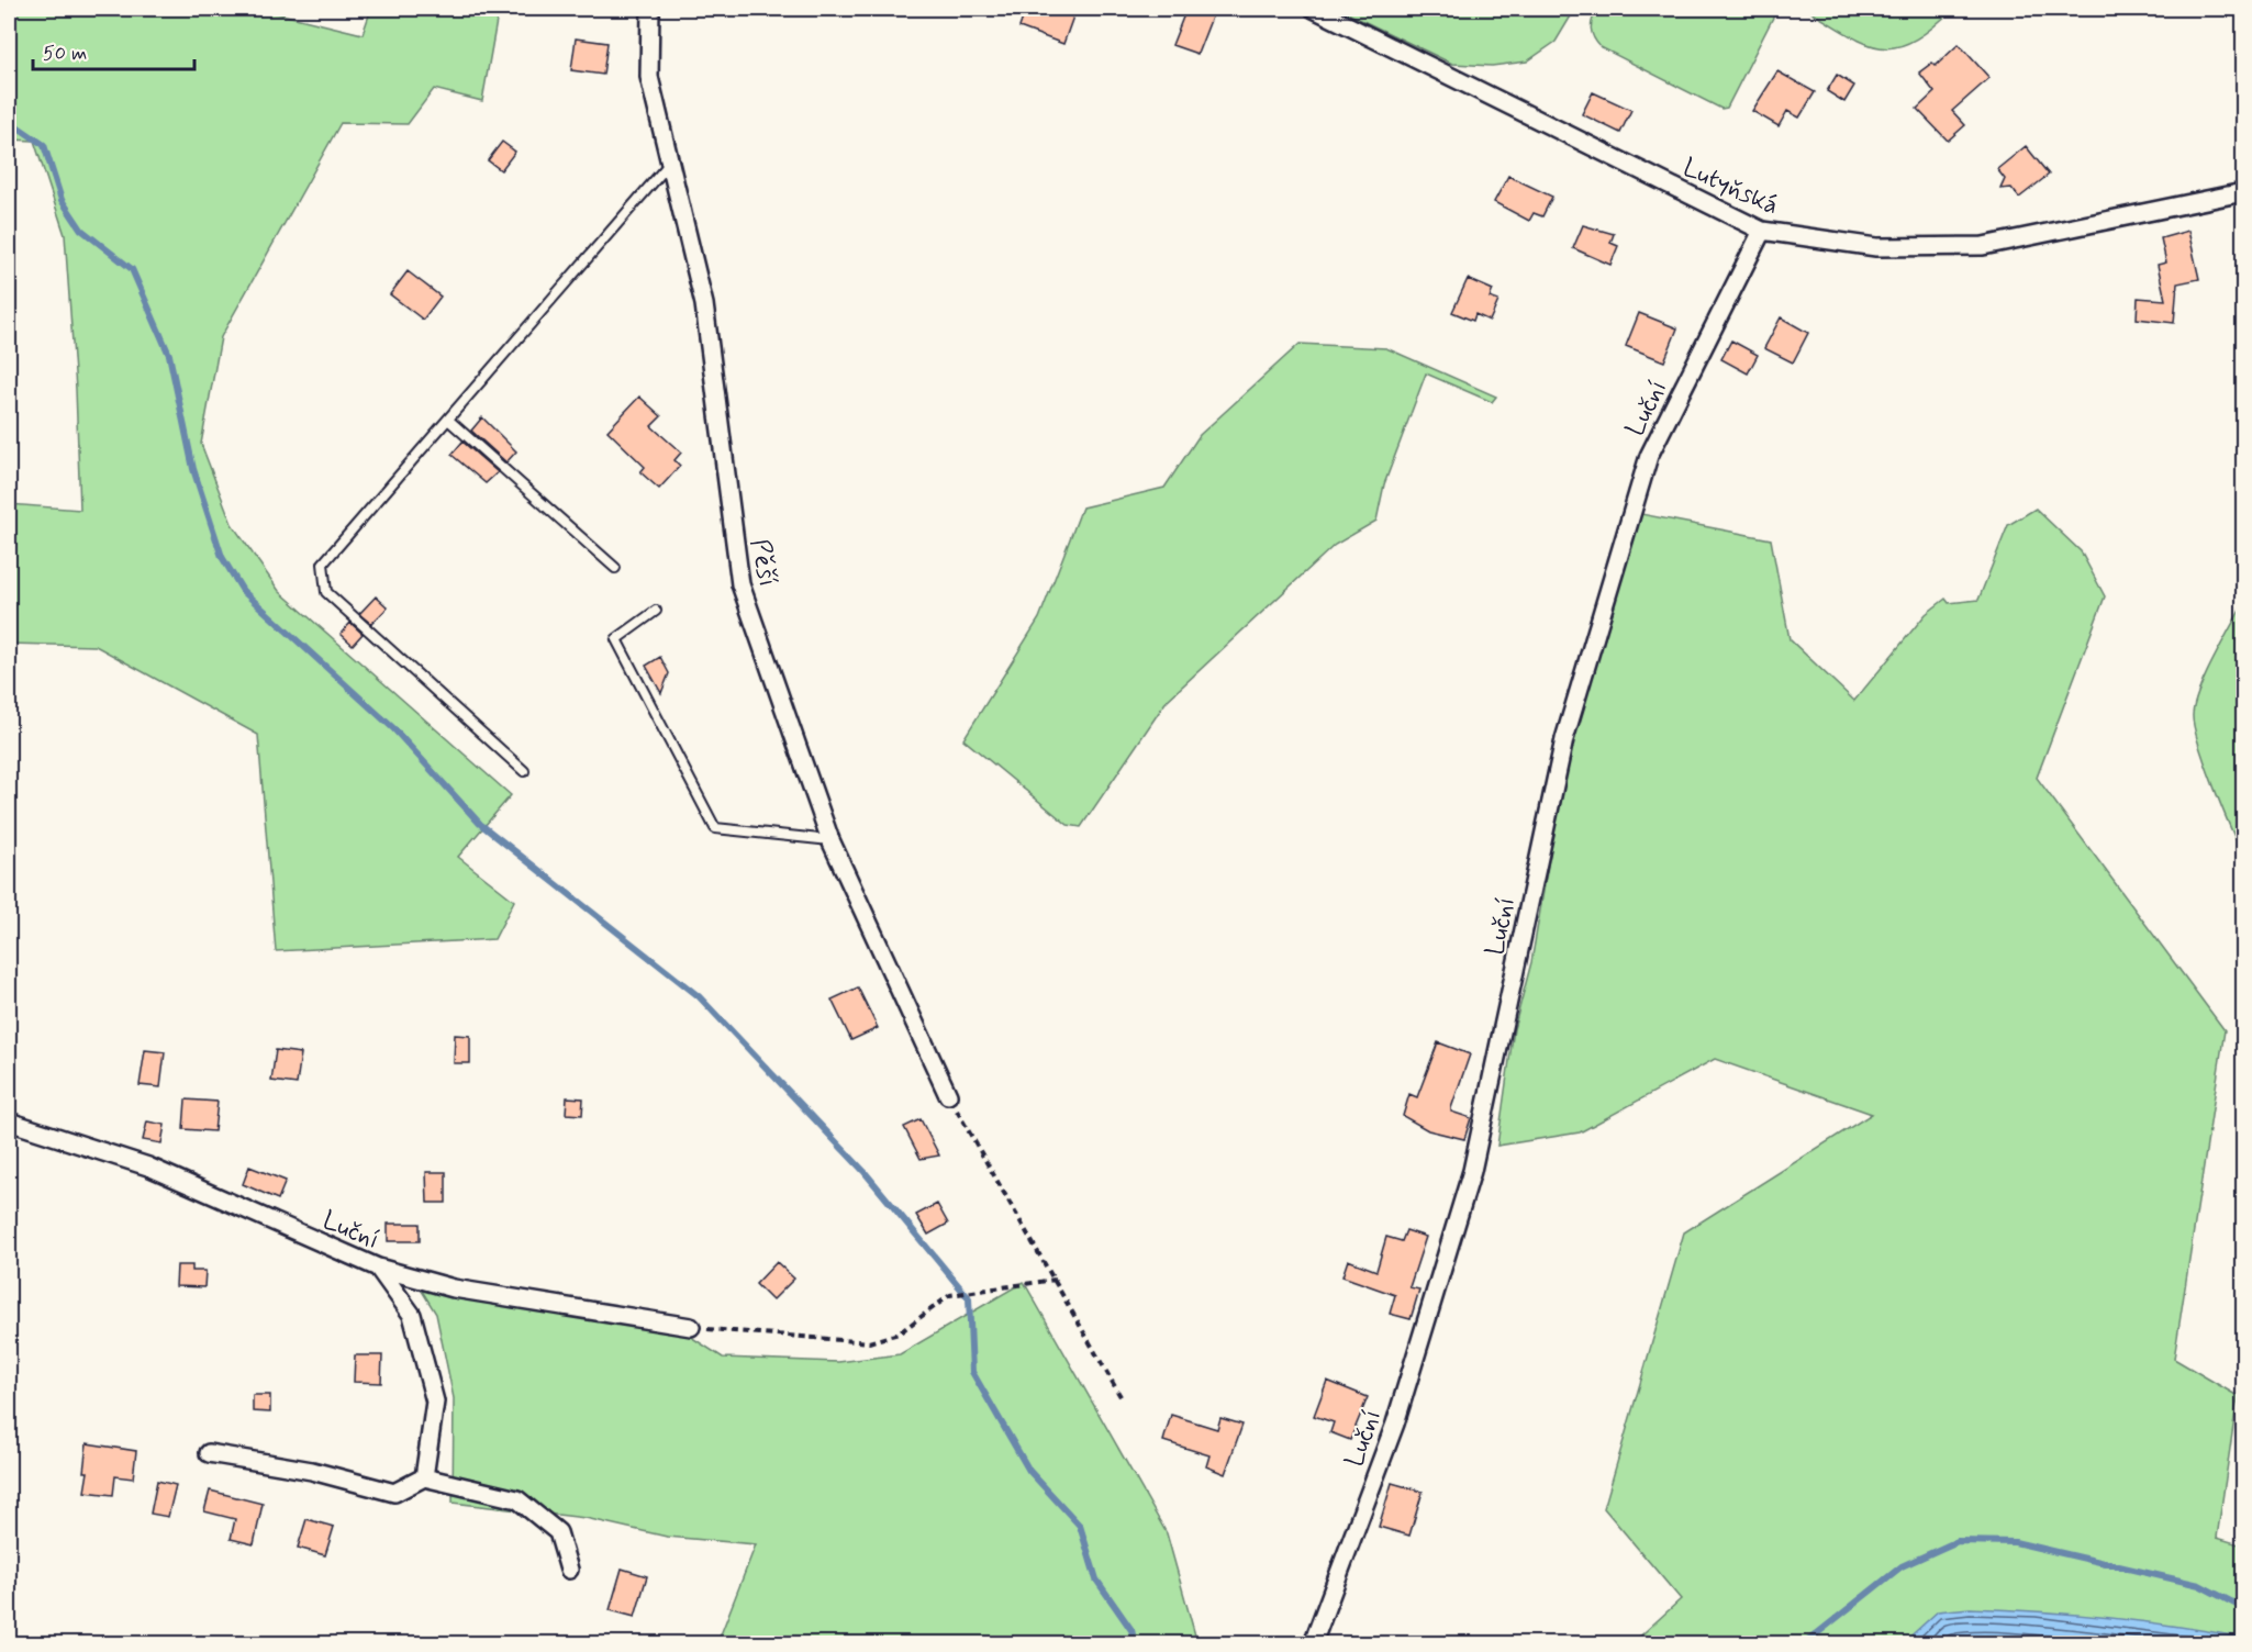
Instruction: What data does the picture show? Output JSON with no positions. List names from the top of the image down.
{
  "streets": {
    "street": ["Lutyňská", "Luční", "Pěší"]
  },
  "crossings": [
    ["Lutyňská", "Luční"]
  ],
  "scale_bar": "50 m"
}
